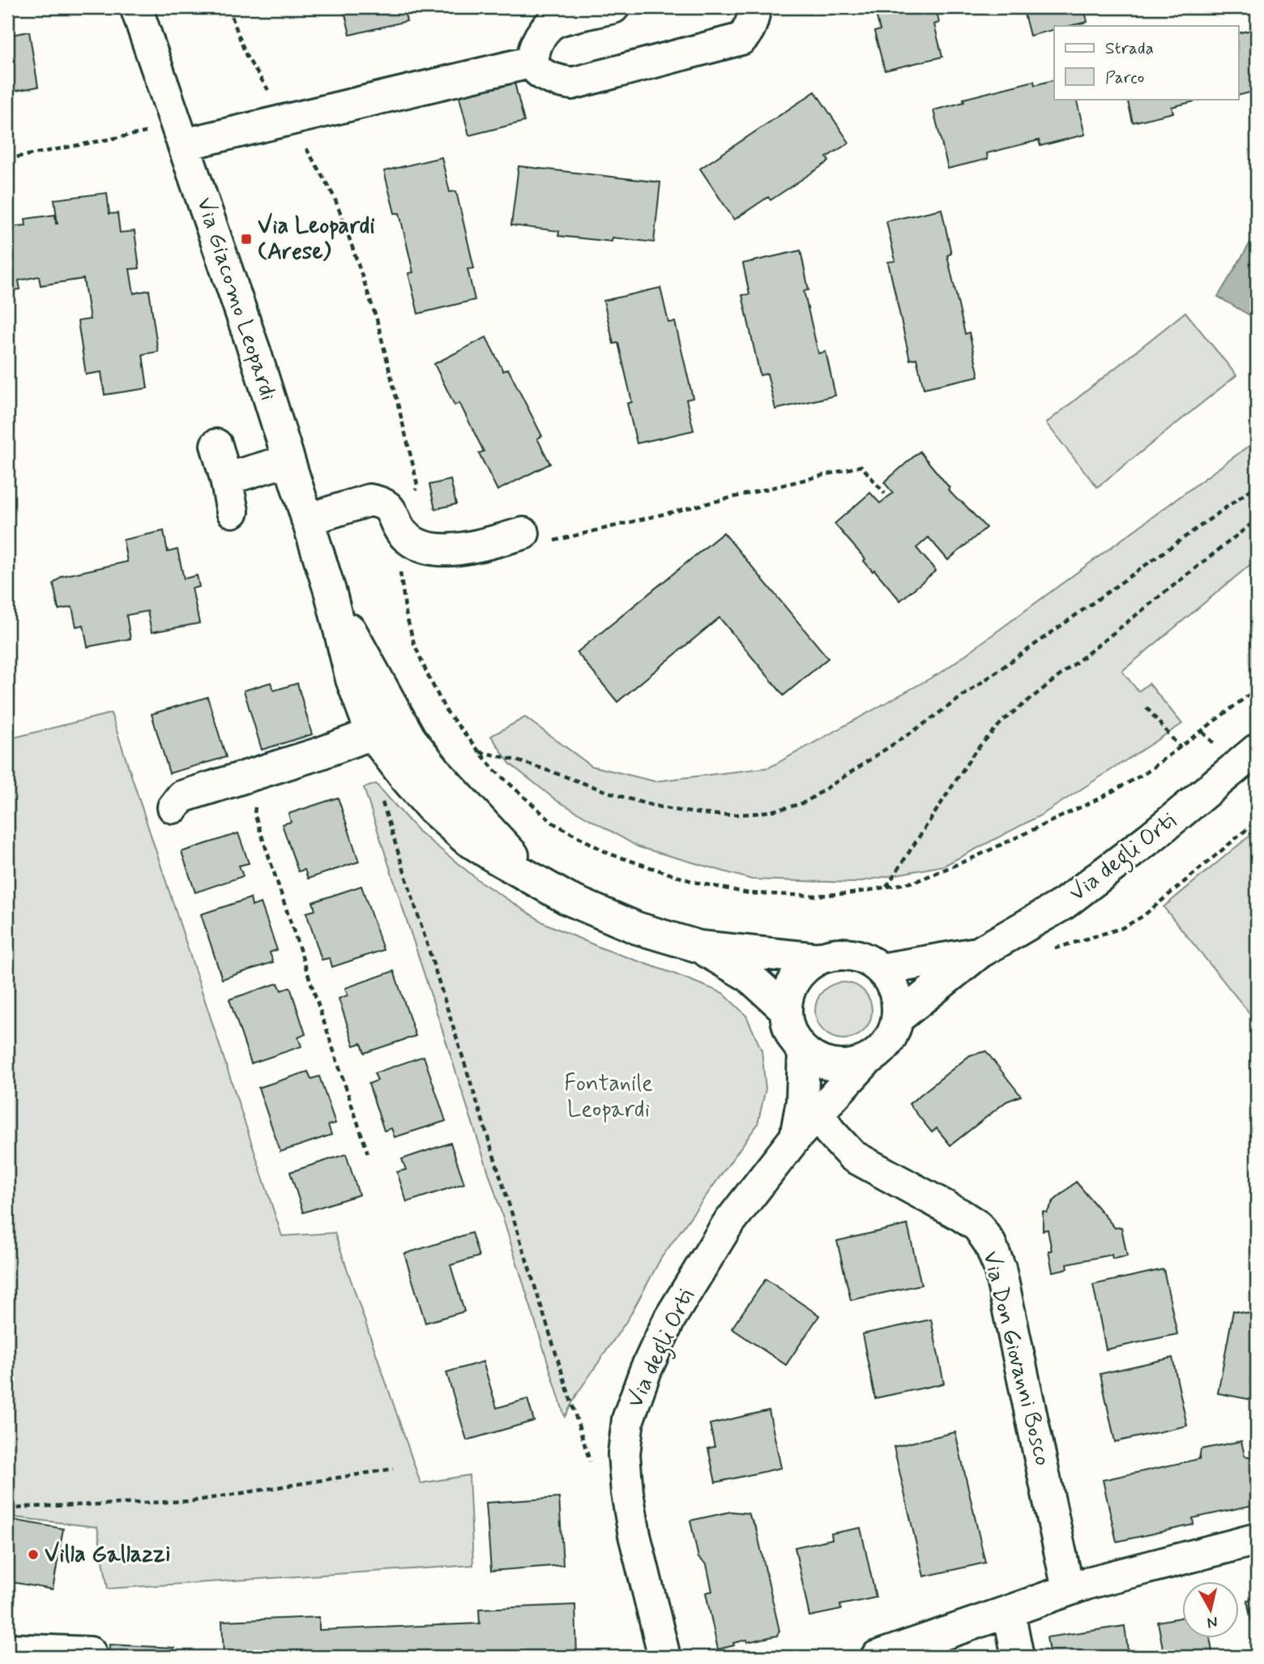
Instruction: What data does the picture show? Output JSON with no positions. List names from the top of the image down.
{
  "streets": {
    "street": ["Via Giacomo Leopardi", "Via degli Orti", "Via Don Giovanni Bosco"]
  },
  "crossings": [
    ["Via Giacomo Leopardi", "Via degli Orti"],
    ["Via degli Orti", "Via Don Giovanni Bosco"]
  ],
  "parks": ["Fontanile Leopardi"],
  "places": {
    "transit": ["Via Leopardi (Arese)"],
    "other": ["Villa Gallazzi"]
  },
  "legend": ["Strada", "Parco"],
  "north": "bottom"
}
